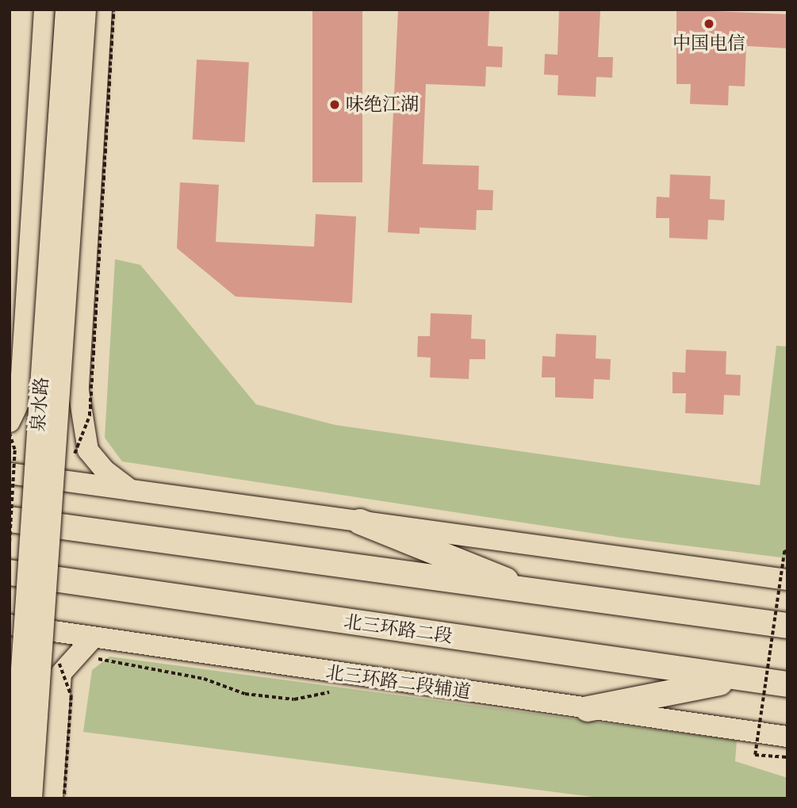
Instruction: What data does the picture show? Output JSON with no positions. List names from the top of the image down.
{
  "streets": {
    "highway": ["北三环路二段"],
    "main road": ["泉水路", "北三环路二段辅道"]
  },
  "places": ["中国电信", "味绝江湖"]
}
